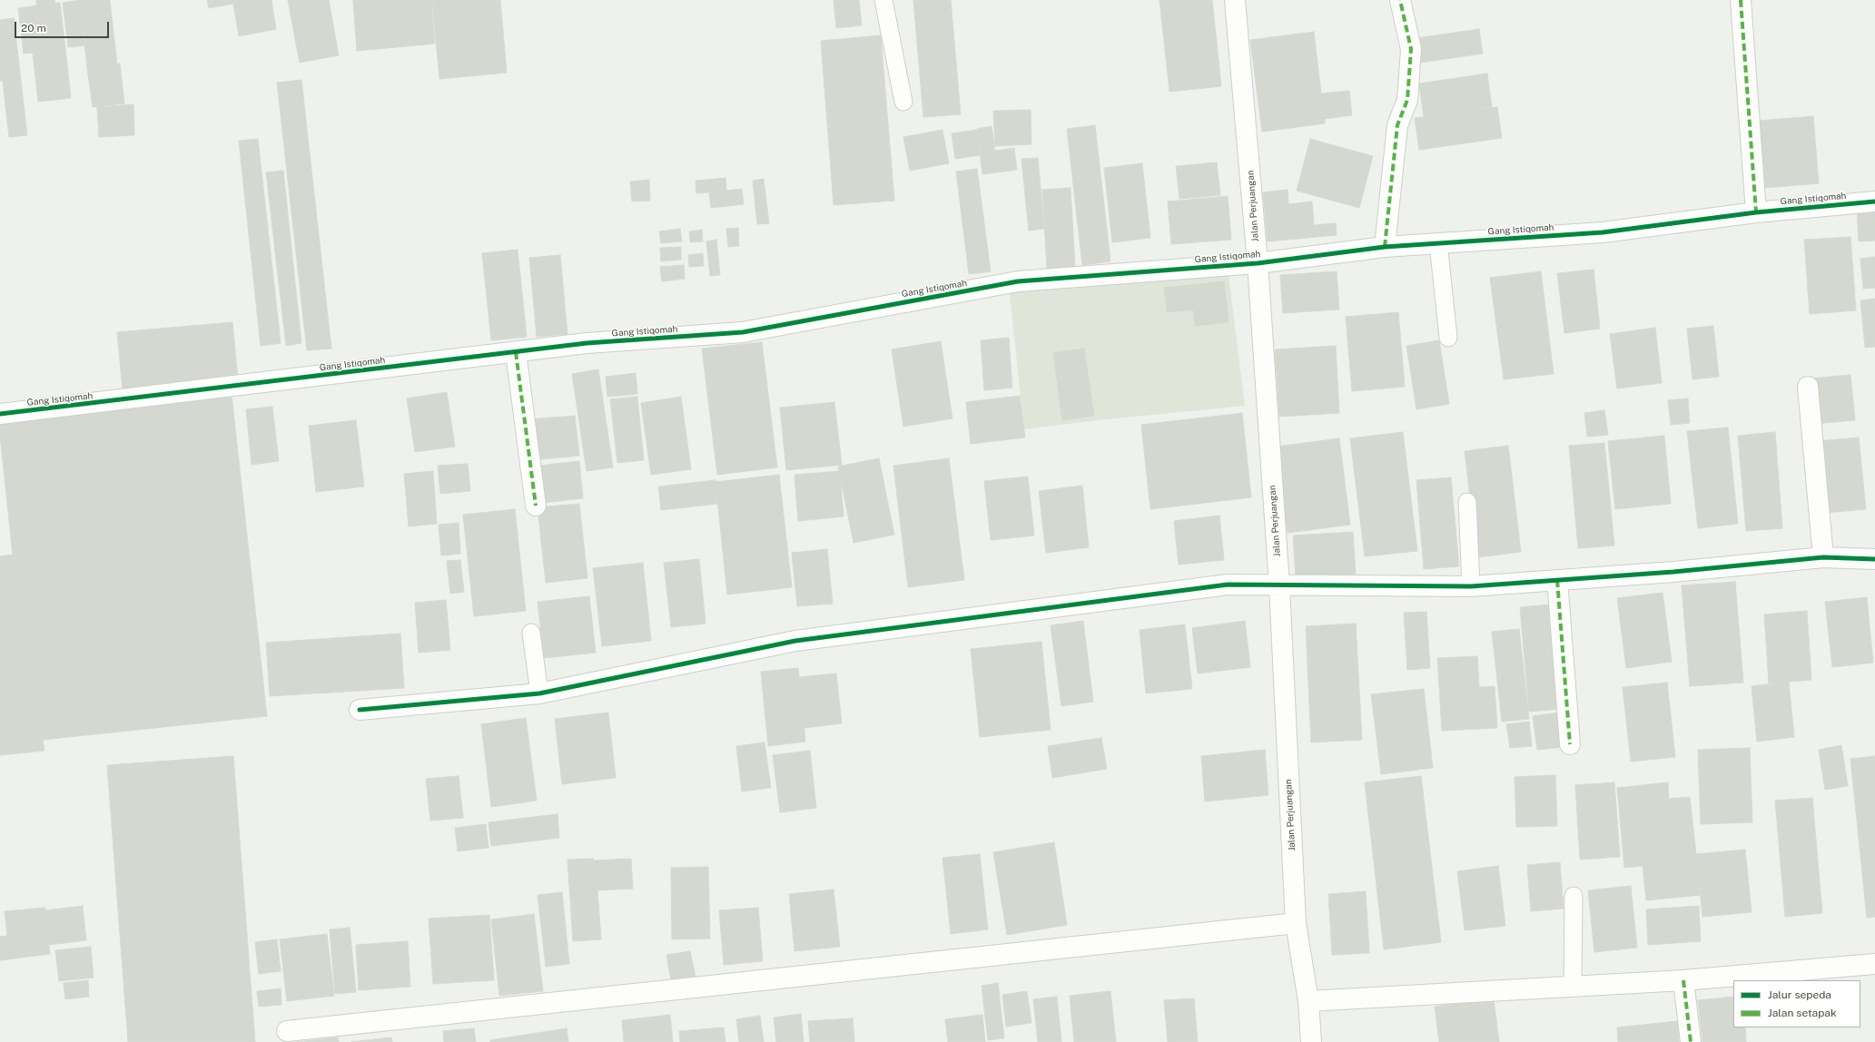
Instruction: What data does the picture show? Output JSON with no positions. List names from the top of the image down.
{
  "streets": {
    "street": ["Gang Istiqomah", "Jalan Perjuangan"]
  },
  "crossings": [
    ["Gang Istiqomah", "Jalan Perjuangan"]
  ],
  "legend": ["Jalur sepeda", "Jalan setapak"],
  "scale_bar": "20 m"
}
